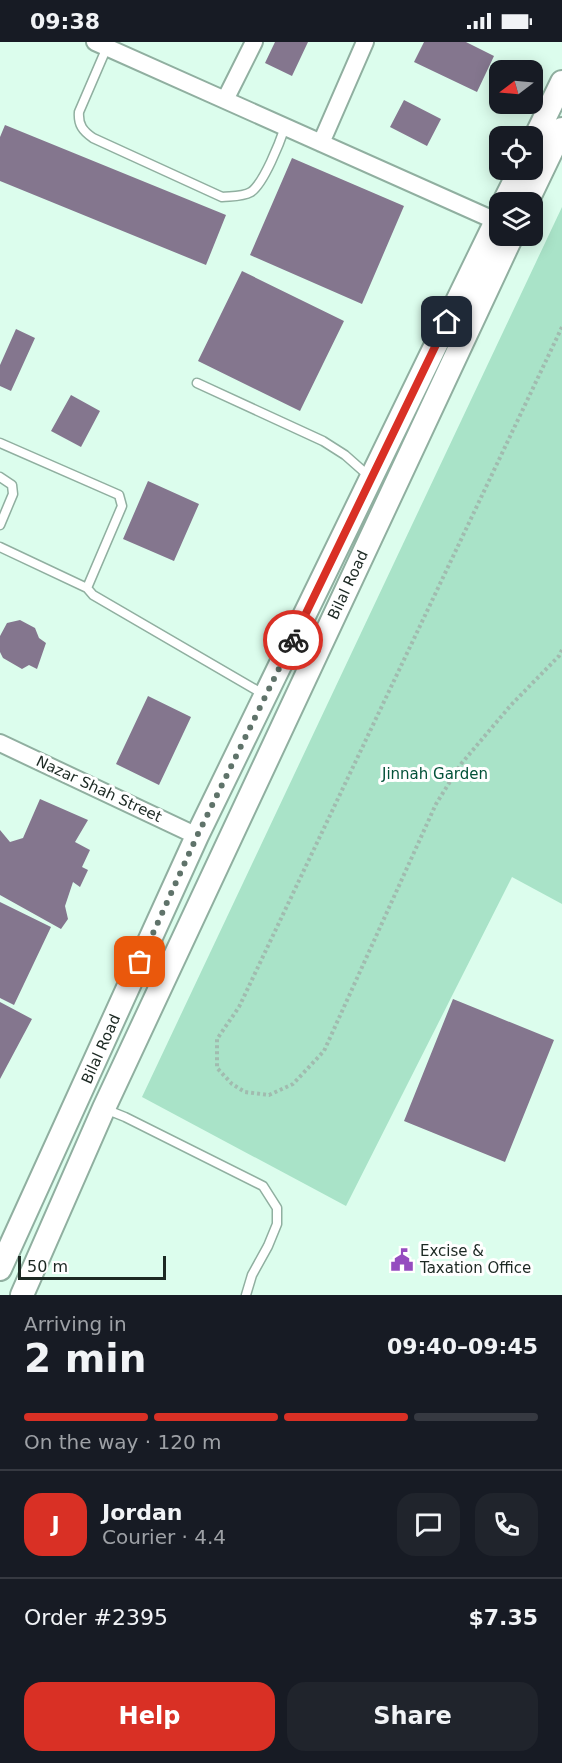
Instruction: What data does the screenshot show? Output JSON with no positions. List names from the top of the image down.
{
  "streets": {
    "main road": ["Bilal Road"],
    "street": ["Nazar Shah Street"]
  },
  "crossings": [
    ["Bilal Road", "Nazar Shah Street"]
  ],
  "parks": ["Jinnah Garden"],
  "places": {
    "public building": ["Excise & Taxation Office"]
  },
  "scale_bar": "50 m",
  "north": "left",
  "page": {
    "status": "09:38",
    "scale": "50 m",
    "heading": ["2 min", "Arriving in", "09:40–09:45"],
    "panel": [
      "Jordan",
      "Courier · 4.4",
      "Order #2395",
      "$7.35"
    ],
    "bar": "On the way · 120 m",
    "round": "J",
    "buttons": ["Help", "Share"]
  }
}
